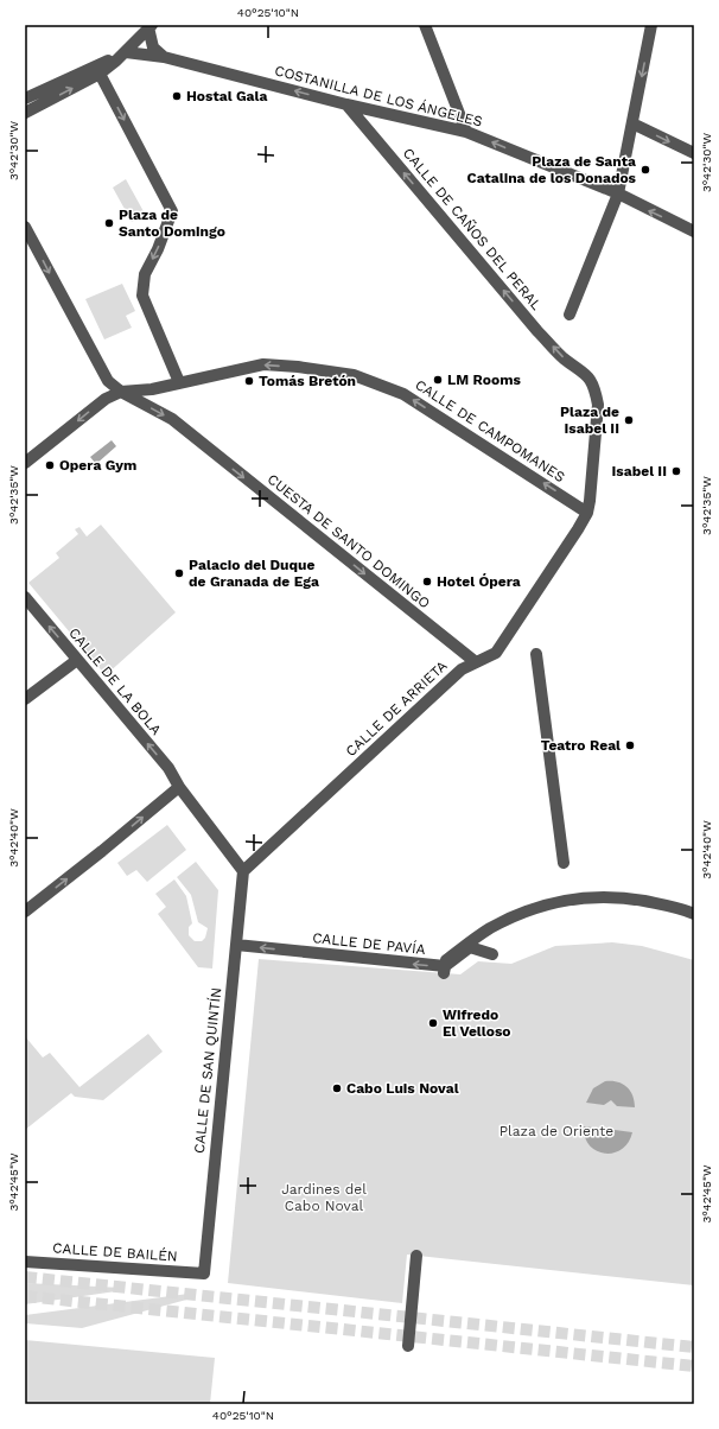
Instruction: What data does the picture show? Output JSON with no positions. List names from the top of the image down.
{
  "streets": {
    "street": [
      "COSTANILLA DE LOS ÁNGELES",
      "CALLE DE CAÑOS DEL PERAL",
      "CALLE DE CAMPOMANES",
      "CUESTA DE SANTO DOMINGO",
      "CALLE DE LA BOLA",
      "CALLE DE ARRIETA",
      "CALLE DE PAVÍA",
      "CALLE DE SAN QUINTÍN",
      "CALLE DE BAILÉN"
    ]
  },
  "crossings": [
    ["COSTANILLA DE LOS ÁNGELES", "CALLE DE CAÑOS DEL PERAL"],
    ["CALLE DE CAÑOS DEL PERAL", "CALLE DE CAMPOMANES"],
    ["CALLE DE CAÑOS DEL PERAL", "CALLE DE ARRIETA"],
    ["CALLE DE CAMPOMANES", "CUESTA DE SANTO DOMINGO"],
    ["CALLE DE CAMPOMANES", "CALLE DE ARRIETA"],
    ["CUESTA DE SANTO DOMINGO", "CALLE DE ARRIETA"],
    ["CALLE DE LA BOLA", "CALLE DE ARRIETA"],
    ["CALLE DE LA BOLA", "CALLE DE SAN QUINTÍN"],
    ["CALLE DE ARRIETA", "CALLE DE SAN QUINTÍN"],
    ["CALLE DE PAVÍA", "CALLE DE SAN QUINTÍN"],
    ["CALLE DE SAN QUINTÍN", "CALLE DE BAILÉN"]
  ],
  "one_way": [
    "COSTANILLA DE LOS ÁNGELES",
    "CALLE DE CAÑOS DEL PERAL",
    "CALLE DE CAMPOMANES",
    "CUESTA DE SANTO DOMINGO",
    "CALLE DE LA BOLA",
    "CALLE DE PAVÍA"
  ],
  "parks": ["Plaza de Oriente", "Jardines del Cabo Noval"],
  "places": [
    "Hostal Gala",
    "Plaza de Santa Catalina de los Donados",
    "Plaza de Santo Domingo",
    "LM Rooms",
    "Tomás Bretón",
    "Plaza de Isabel II",
    "Opera Gym",
    "Isabel II",
    "Palacio del Duque de Granada de Ega",
    "Hotel Ópera",
    "Teatro Real",
    "Wifredo El Velloso",
    "Cabo Luis Noval"
  ],
  "coordinates": [
    "40°25'10\"N",
    "3°42'30\"W",
    "3°42'35\"W",
    "3°42'40\"W",
    "3°42'45\"W"
  ]
}
